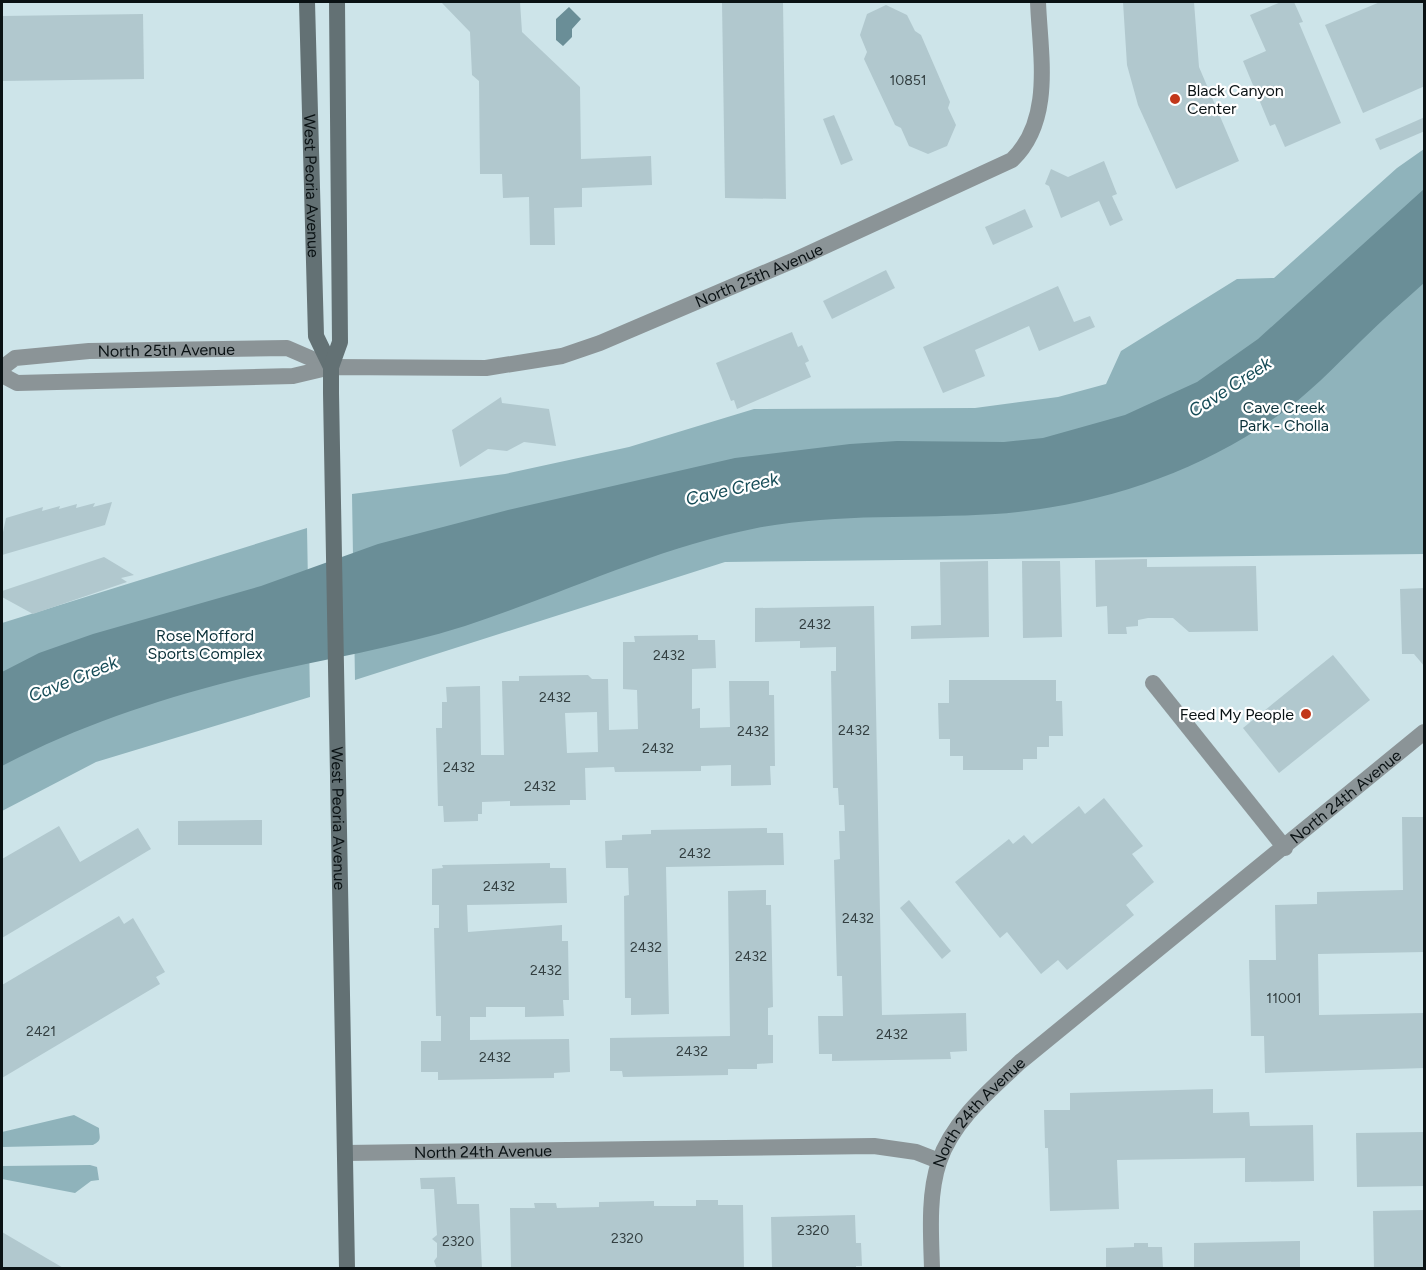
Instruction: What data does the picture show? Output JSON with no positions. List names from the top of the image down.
{
  "streets": {
    "main road": ["West Peoria Avenue"],
    "street": ["North 25th Avenue", "North 24th Avenue"]
  },
  "crossings": [
    ["West Peoria Avenue", "North 25th Avenue"],
    ["West Peoria Avenue", "North 24th Avenue"]
  ],
  "water": ["Cave Creek"],
  "parks": ["Cave Creek Park - Cholla", "Rose Mofford Sports Complex"],
  "places": ["Black Canyon Center", "Feed My People"],
  "house_numbers": [
    "10851",
    "2432",
    "2432",
    "2432",
    "2432",
    "2432",
    "2432",
    "2432",
    "2432",
    "2432",
    "2432",
    "2432",
    "2432",
    "2432",
    "2432",
    "11001",
    "2421",
    "2432",
    "2432",
    "2432",
    "2320",
    "2320",
    "2320"
  ]
}
